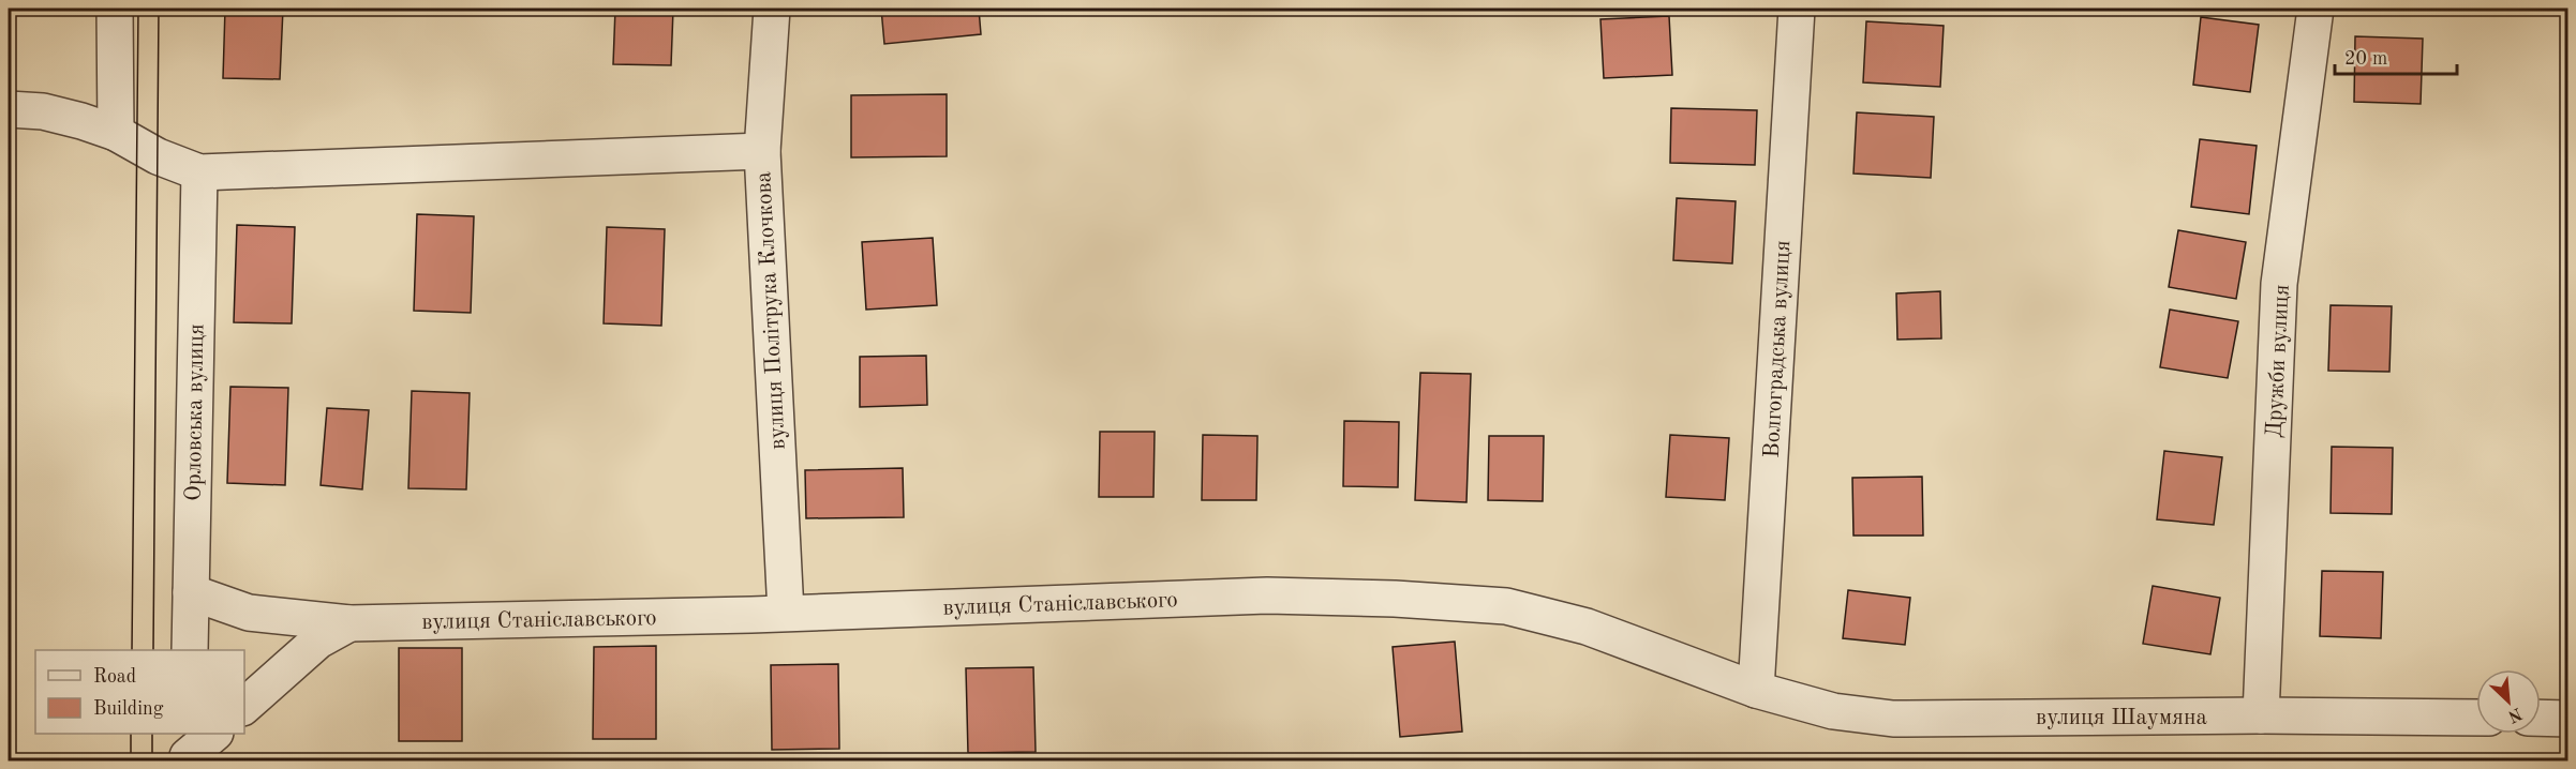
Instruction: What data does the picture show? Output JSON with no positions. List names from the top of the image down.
{
  "streets": {
    "street": [
      "вулиця Політрука Клочкова",
      "Волгоградська вулиця",
      "Дружби вулиця",
      "Орловська вулиця",
      "вулиця Станіславського",
      "вулиця Шаумяна"
    ]
  },
  "crossings": [
    ["вулиця Політрука Клочкова", "вулиця Станіславського"],
    ["Волгоградська вулиця", "вулиця Станіславського"],
    ["Волгоградська вулиця", "вулиця Шаумяна"],
    ["Дружби вулиця", "вулиця Шаумяна"],
    ["Орловська вулиця", "вулиця Станіславського"],
    ["вулиця Станіславського", "вулиця Шаумяна"]
  ],
  "legend": ["Road", "Building"],
  "scale_bar": "20 m",
  "north": "bottom right"
}
